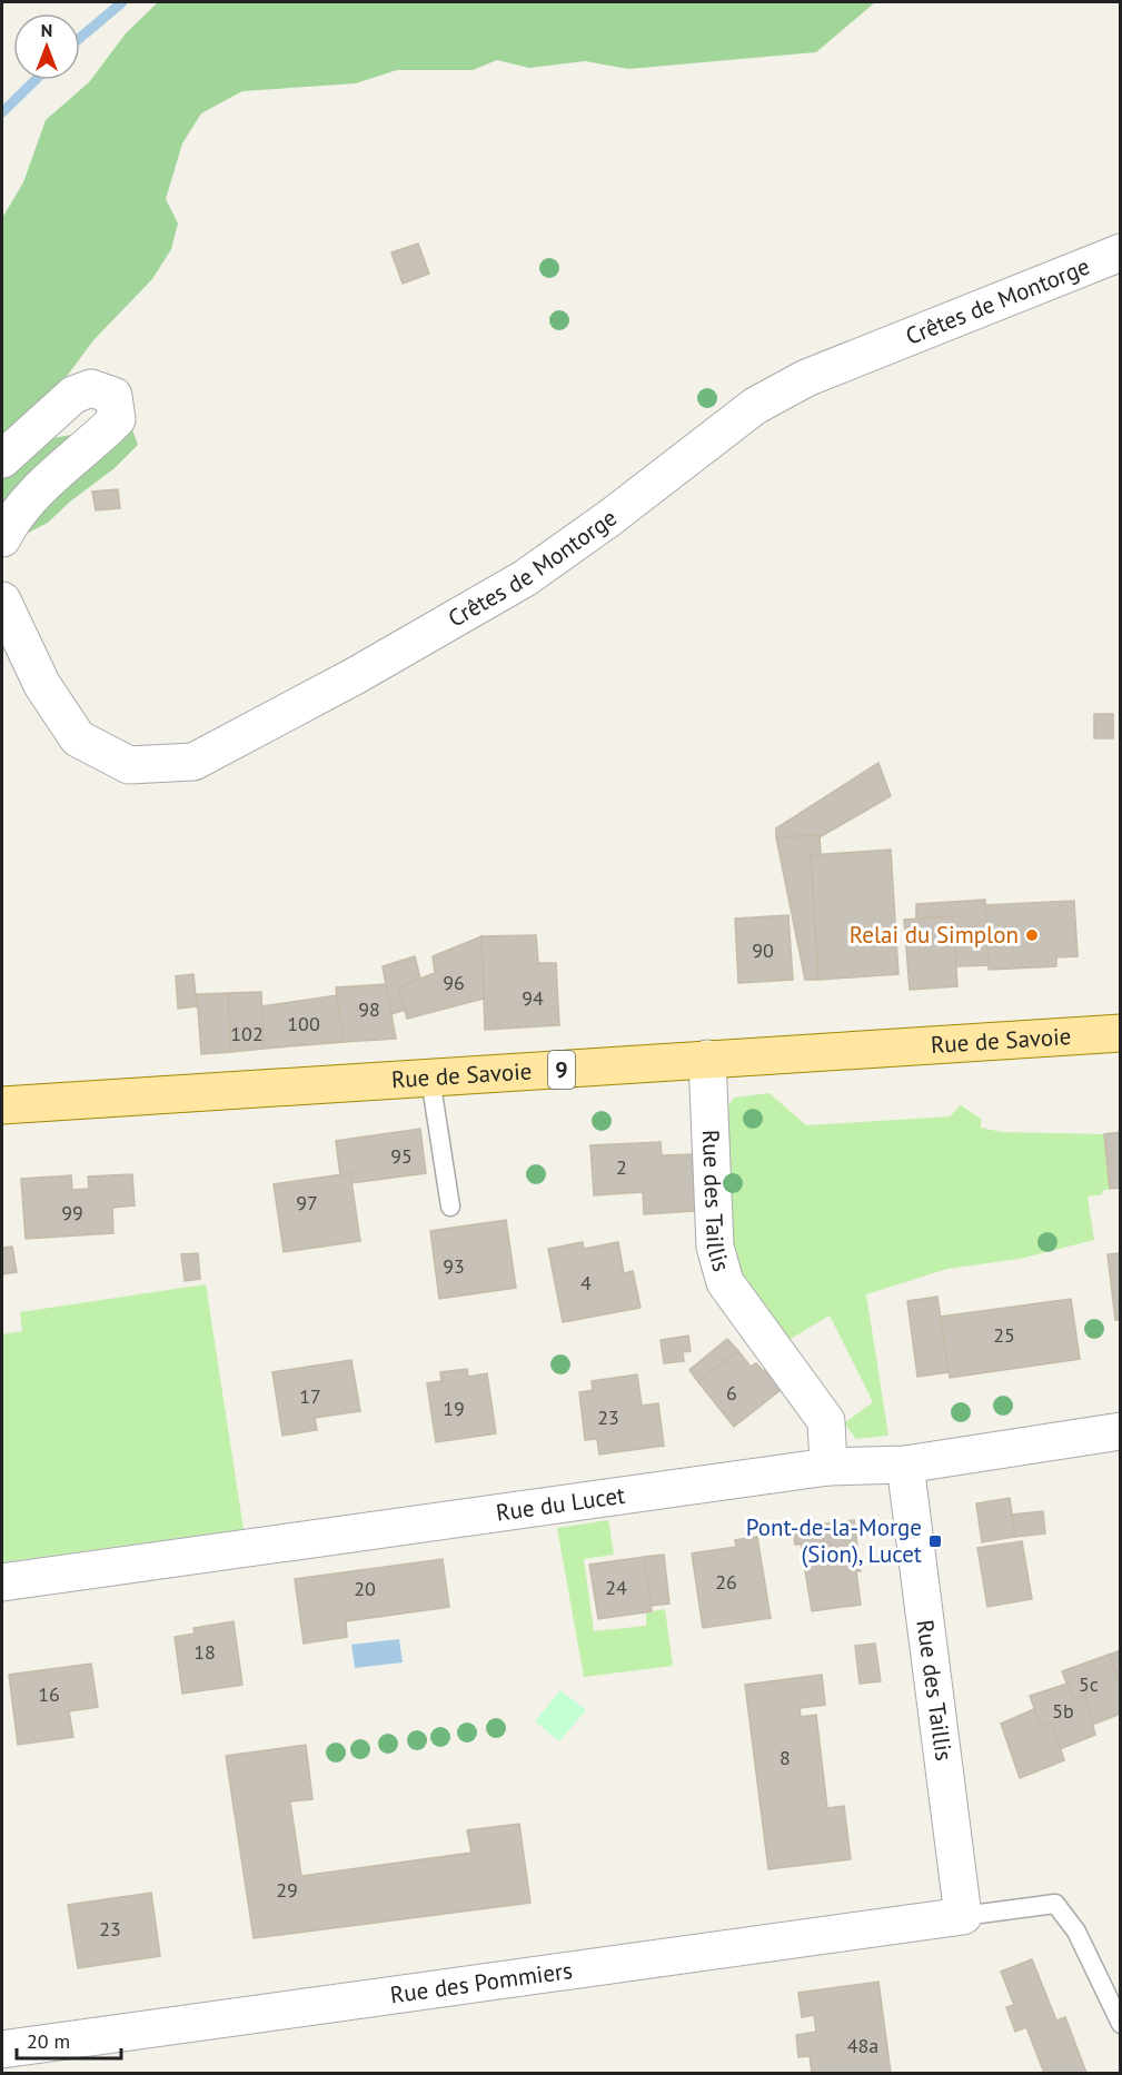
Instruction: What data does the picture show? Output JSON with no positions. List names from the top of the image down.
{
  "streets": {
    "main road": ["Rue de Savoie", "9"],
    "street": [
      "Crêtes de Montorge",
      "Rue des Taillis",
      "Rue du Lucet",
      "Rue des Pommiers"
    ]
  },
  "crossings": [
    ["Rue de Savoie", "Rue des Taillis"],
    ["Rue des Taillis", "Rue du Lucet"],
    ["Rue des Taillis", "Rue des Pommiers"]
  ],
  "places": {
    "other": ["Relai du Simplon"],
    "transit": ["Pont-de-la-Morge (Sion), Lucet"]
  },
  "house_numbers": [
    "90",
    "96",
    "94",
    "98",
    "100",
    "102",
    "95",
    "2",
    "97",
    "99",
    "93",
    "4",
    "25",
    "6",
    "17",
    "19",
    "23",
    "26",
    "24",
    "20",
    "18",
    "5c",
    "16",
    "5b",
    "8",
    "29",
    "23",
    "48a"
  ],
  "scale_bar": "20 m",
  "north": "top"
}
